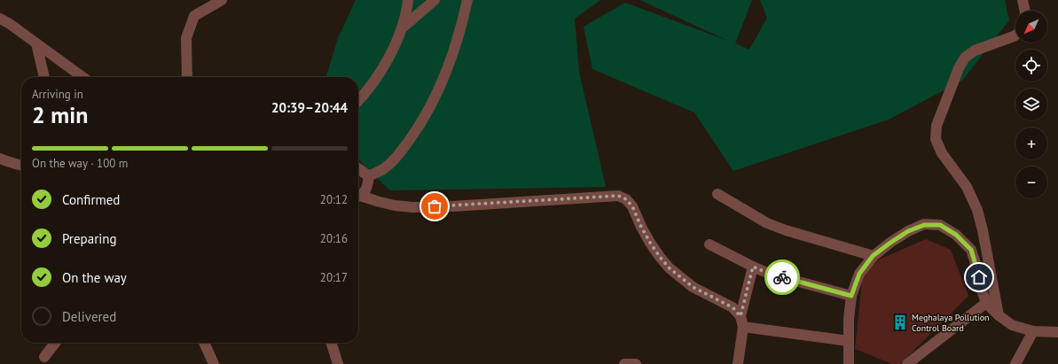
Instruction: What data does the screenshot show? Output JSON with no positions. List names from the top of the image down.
{
  "places": {
    "building": ["Meghalaya Pollution Control Board"]
  },
  "north": "bottom left",
  "page": {
    "map_buttons": ["+", "−"],
    "heading": ["2 min", "Arriving in", "20:39–20:44"],
    "bar": "On the way · 100 m",
    "list": [
      ["Confirmed", "20:12"],
      ["Preparing", "20:16"],
      ["On the way", "20:17"],
      "Delivered"
    ]
  }
}
